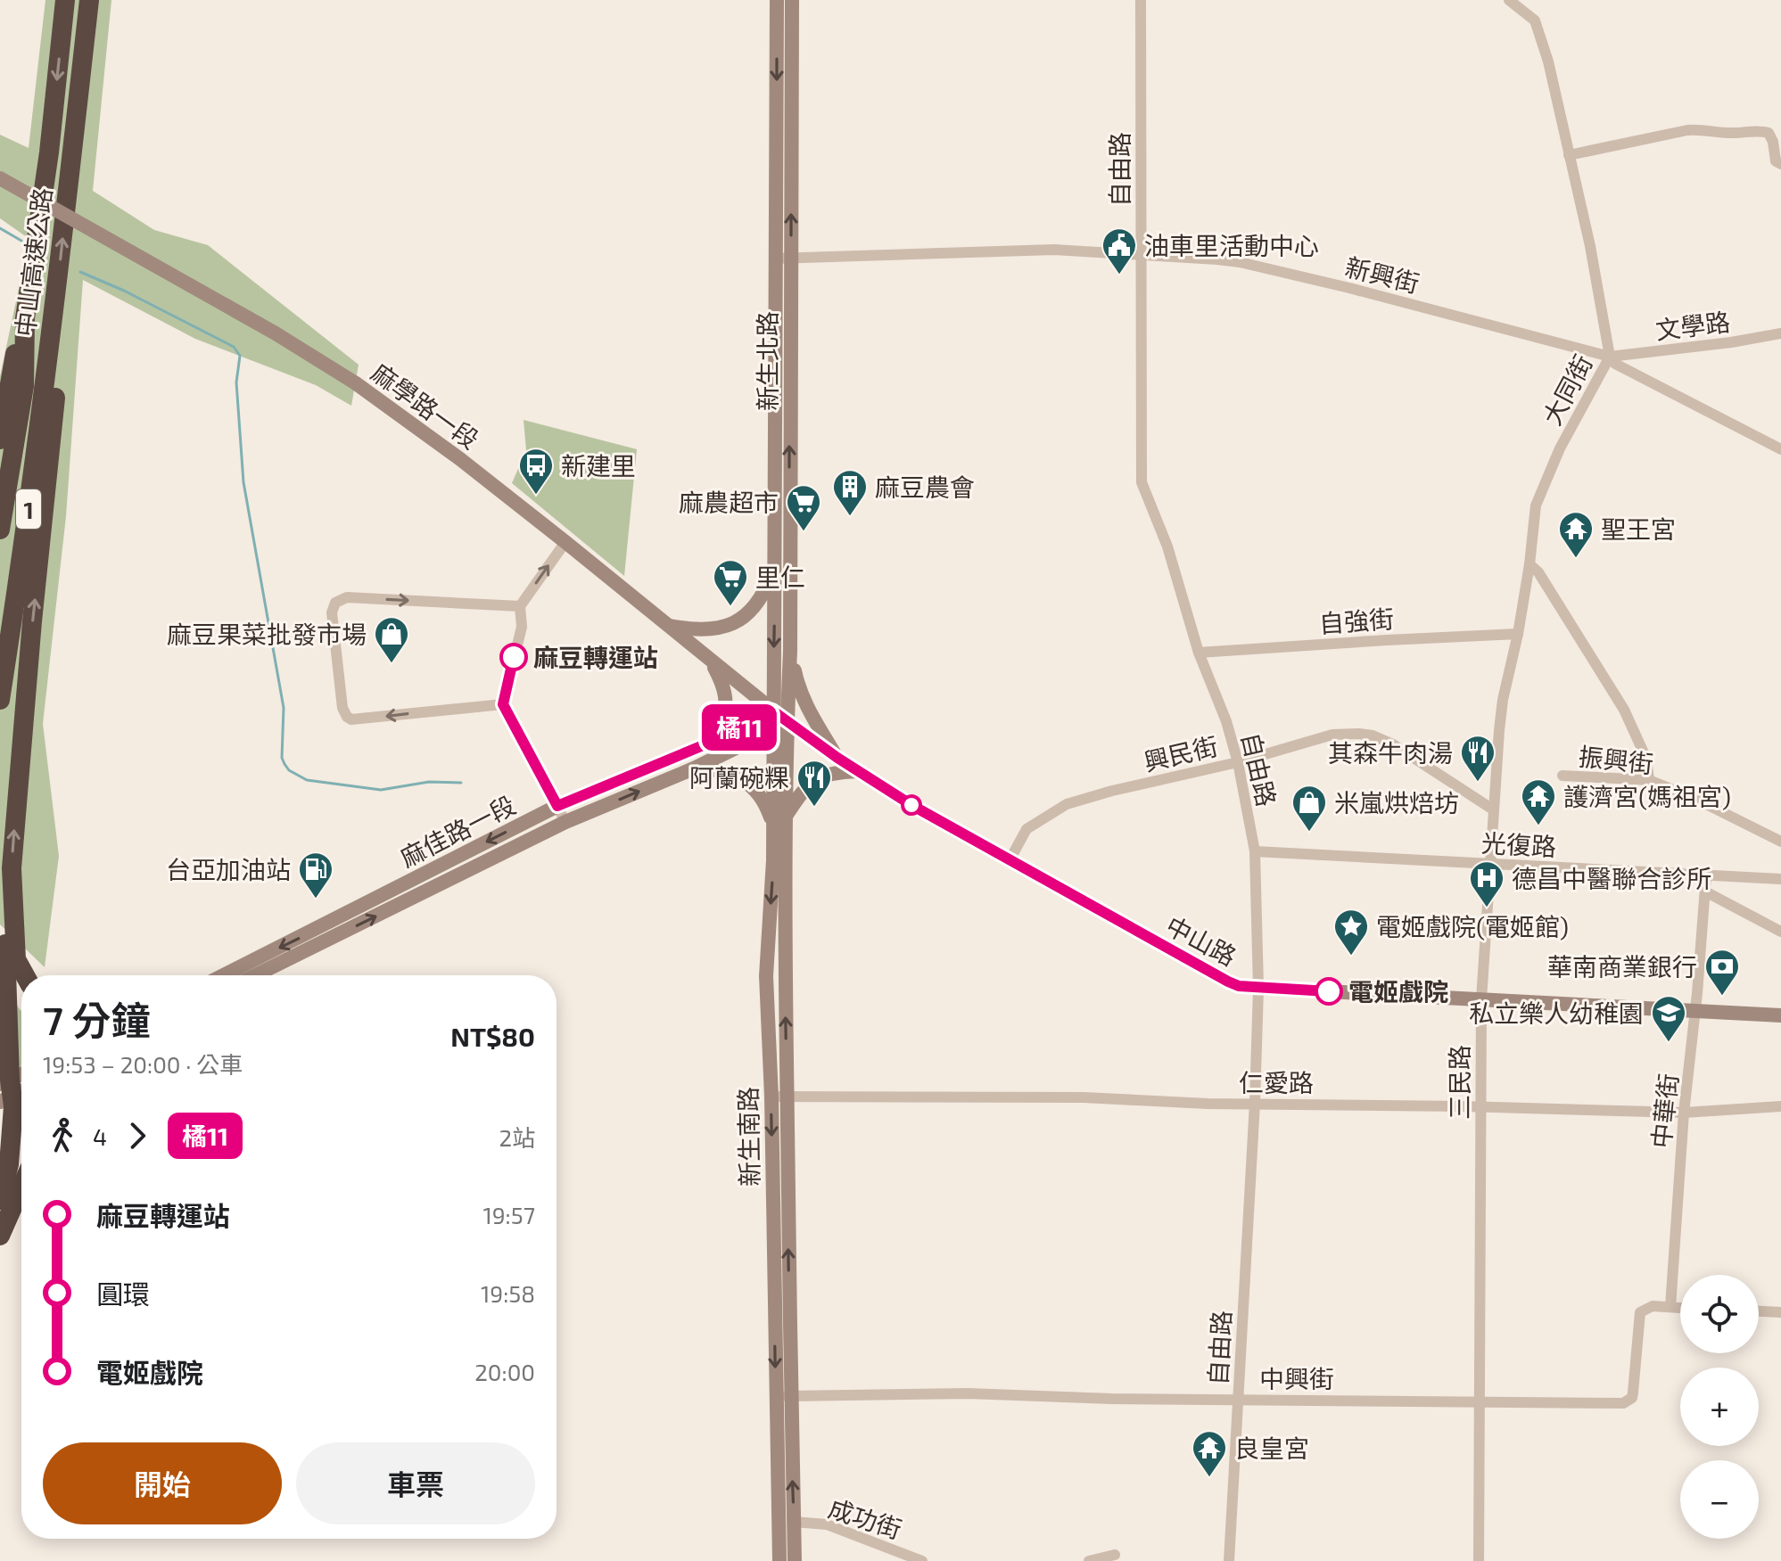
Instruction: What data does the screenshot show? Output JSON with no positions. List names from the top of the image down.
{
  "streets": {
    "highway": ["中山高速公路", "1"],
    "main road": [
      "新生北路",
      "麻學路一段",
      "麻佳路一段",
      "中山路",
      "新生南路"
    ],
    "street": [
      "自由路",
      "新興街",
      "文學路",
      "大同街",
      "自強街",
      "興民街",
      "振興街",
      "光復路",
      "仁愛路",
      "三民路",
      "中華街",
      "中興街",
      "成功街"
    ]
  },
  "crossings": [
    ["自由路", "新興街"],
    ["自由路", "自強街"],
    ["自由路", "興民街"],
    ["自由路", "光復路"],
    ["自由路", "中山路"],
    ["自由路", "仁愛路"],
    ["自由路", "中興街"],
    ["新興街", "文學路"],
    ["新興街", "新生北路"],
    ["新興街", "大同街"],
    ["文學路", "大同街"],
    ["新生北路", "麻學路一段"],
    ["新生北路", "麻佳路一段"],
    ["新生北路", "中山路"],
    ["新生北路", "新生南路"],
    ["大同街", "三民路"],
    ["麻學路一段", "麻佳路一段"],
    ["麻學路一段", "中山路"],
    ["麻學路一段", "新生南路"],
    ["自強街", "三民路"],
    ["興民街", "中山路"],
    ["興民街", "三民路"],
    ["麻佳路一段", "中山路"],
    ["麻佳路一段", "新生南路"],
    ["光復路", "三民路"],
    ["光復路", "中華街"],
    ["中山路", "三民路"],
    ["中山路", "中華街"],
    ["中山路", "新生南路"],
    ["仁愛路", "三民路"],
    ["仁愛路", "中華街"],
    ["仁愛路", "新生南路"],
    ["三民路", "中興街"],
    ["中華街", "中興街"],
    ["新生南路", "中興街"],
    ["新生南路", "成功街"]
  ],
  "places": {
    "public building": ["油車里活動中心"],
    "bus stop": ["新建里"],
    "building": ["麻豆農會"],
    "supermarket": ["麻農超市", "里仁"],
    "temple": ["聖王宮", "護濟宮(媽祖宮)", "良皇宮"],
    "other": ["麻豆轉運站", "電姬戲院"],
    "shop": ["麻豆果菜批發市場", "米嵐烘焙坊"],
    "restaurant": ["其森牛肉湯", "阿蘭碗粿"],
    "fuel station": ["台亞加油站"],
    "hospital": ["德昌中醫聯合診所"],
    "place": ["電姬戲院(電姬館)"],
    "bank": ["華南商業銀行"],
    "school or university": ["私立樂人幼稚園"]
  },
  "lines": ["bus line 橘11"],
  "page": {
    "on_map": "橘11",
    "heading": ["7 分鐘", "19:53 – 20:00 · 公車", "NT$80"],
    "legs": ["4", "橘11", "2站"],
    "list": [
      {
        "name": "麻豆轉運站",
        "value": "19:57"
      },
      {
        "name": "圓環",
        "value": "19:58"
      },
      {
        "name": "電姬戲院",
        "value": "20:00"
      }
    ],
    "map_buttons": ["+", "−"],
    "buttons": ["開始", "車票"]
  }
}
